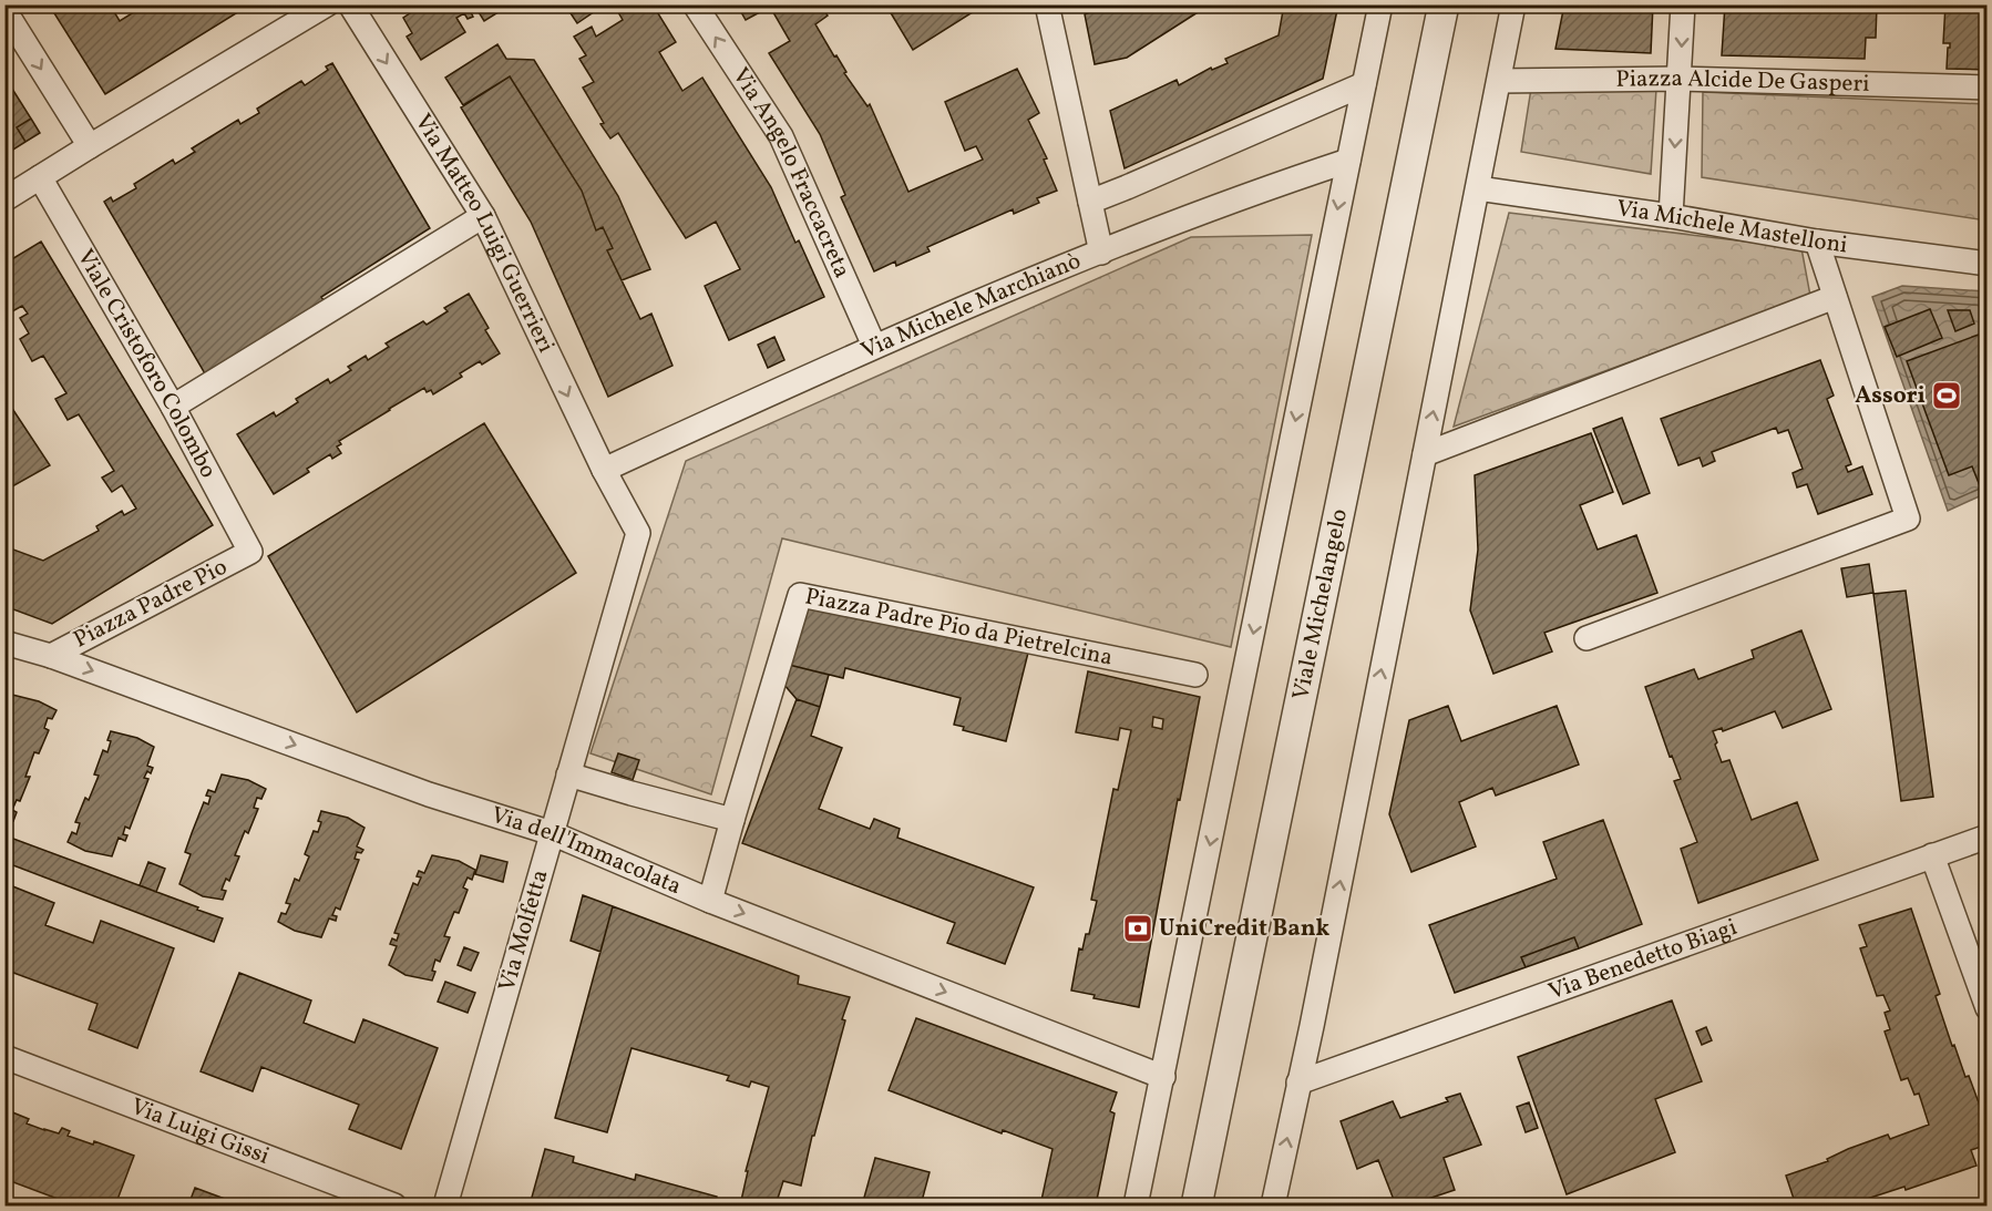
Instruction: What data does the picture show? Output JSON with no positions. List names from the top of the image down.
{
  "streets": {
    "street": [
      "Piazza Alcide De Gasperi",
      "Via Angelo Fraccacreta",
      "Via Michele Mastelloni",
      "Via Matteo Luigi Guerrieri",
      "Via Michele Marchianò",
      "Viale Cristoforo Colombo",
      "Piazza Padre Pio",
      "Viale Michelangelo",
      "Piazza Padre Pio da Pietrelcina",
      "Via dell'Immacolata",
      "Via Molfetta",
      "Via Benedetto Biagi",
      "Via Luigi Gissi"
    ]
  },
  "crossings": [
    ["Via Angelo Fraccacreta", "Via Michele Marchianò"],
    ["Via Matteo Luigi Guerrieri", "Via Michele Marchianò"],
    ["Via Matteo Luigi Guerrieri", "Via Molfetta"],
    ["Via Michele Marchianò", "Via Molfetta"],
    ["Viale Cristoforo Colombo", "Piazza Padre Pio"],
    ["Piazza Padre Pio", "Via dell'Immacolata"],
    ["Piazza Padre Pio da Pietrelcina", "Via dell'Immacolata"],
    ["Via dell'Immacolata", "Via Molfetta"]
  ],
  "one_way": ["Via Angelo Fraccacreta", "Via Matteo Luigi Guerrieri", "Via dell'Immacolata"],
  "places": {
    "sports": ["Assori"],
    "bank": ["UniCredit Bank"]
  }
}
